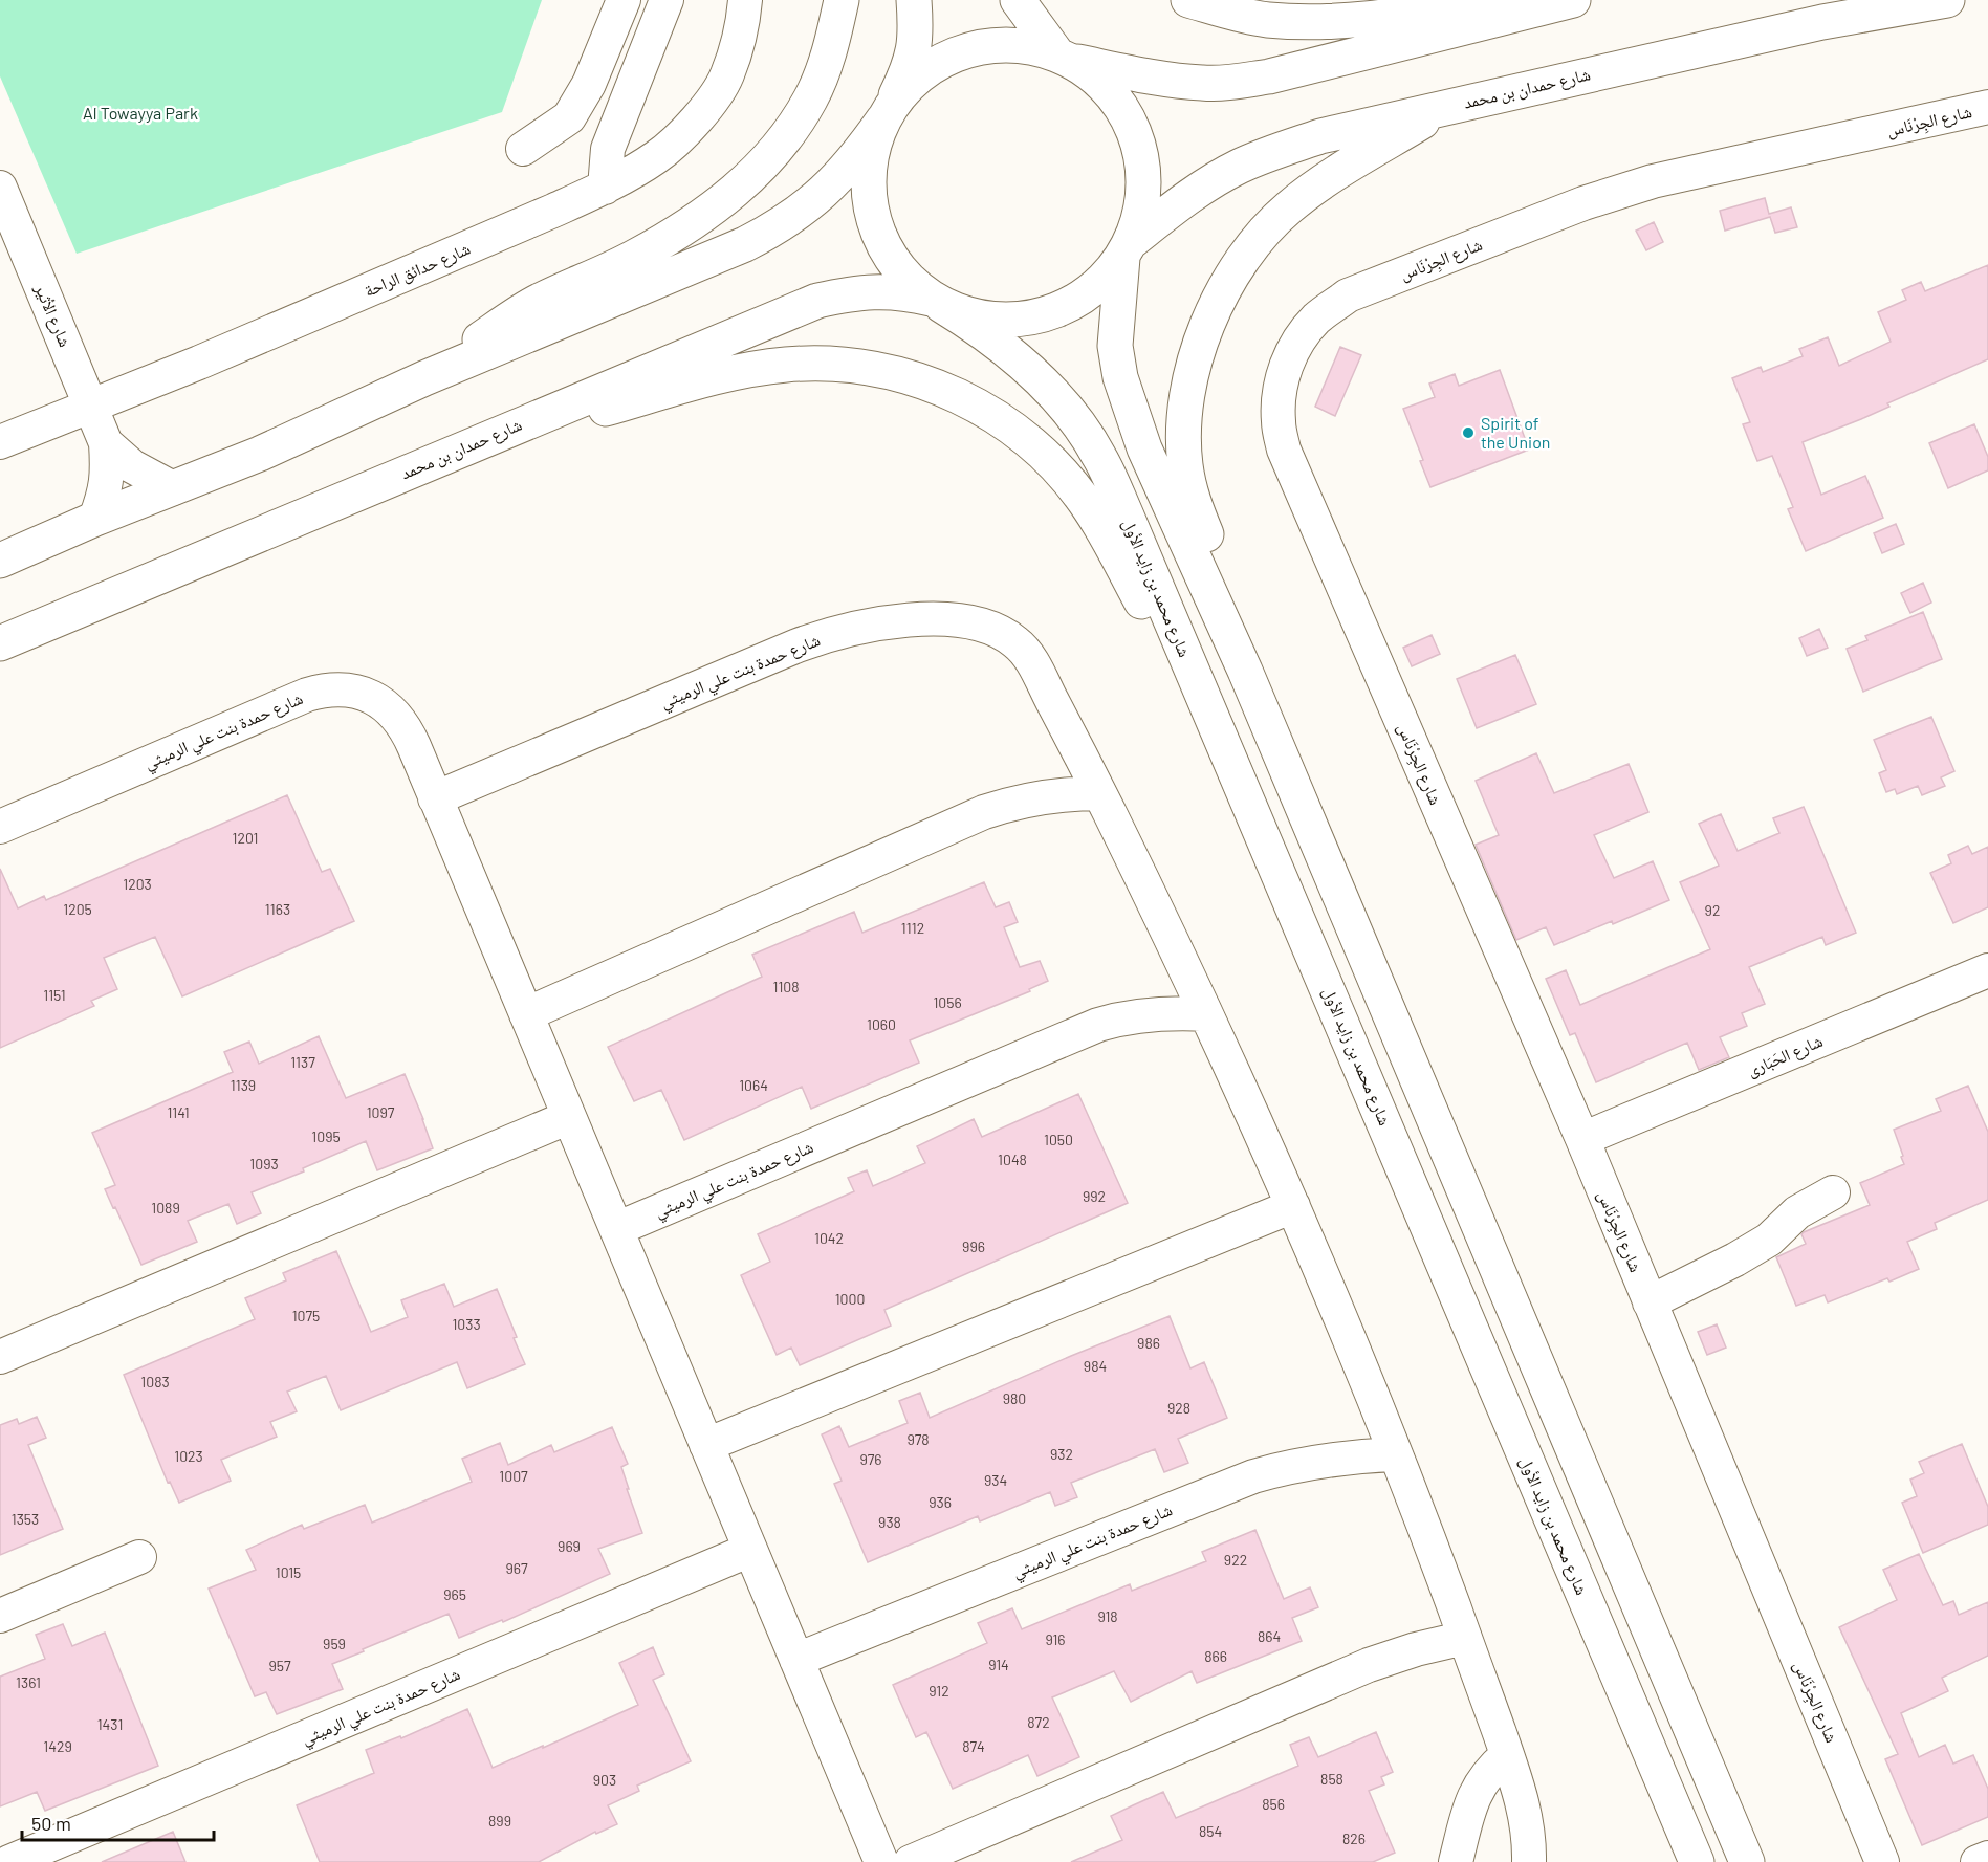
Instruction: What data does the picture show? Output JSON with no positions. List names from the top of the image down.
{
  "streets": {
    "main road": ["شارع حمدان بن محمد", "شارع محمد بن زايد الأول"],
    "street": [
      "شارع الجِرْنَاس",
      "شارع حدائق الراحة",
      "شارع الأثير",
      "شارع حمدة بنت علي الرميثي",
      "شارع الحَبَارى"
    ]
  },
  "crossings": [
    ["شارع حمدان بن محمد", "شارع محمد بن زايد الأول"],
    ["شارع الجِرْنَاس", "شارع الحَبَارى"],
    ["شارع حدائق الراحة", "شارع الأثير"]
  ],
  "parks": ["Al Towayya Park"],
  "places": ["Spirit of the Union"],
  "house_numbers": [
    "1201",
    "1203",
    "1205",
    "1163",
    "92",
    "1112",
    "1108",
    "1151",
    "1056",
    "1060",
    "1137",
    "1139",
    "1064",
    "1141",
    "1097",
    "1095",
    "1050",
    "1048",
    "1093",
    "992",
    "1089",
    "1042",
    "996",
    "1000",
    "1075",
    "1033",
    "986",
    "984",
    "1083",
    "980",
    "928",
    "978",
    "932",
    "1023",
    "976",
    "1007",
    "934",
    "936",
    "1353",
    "938",
    "969",
    "922",
    "967",
    "1015",
    "965",
    "918",
    "864",
    "916",
    "959",
    "866",
    "914",
    "957",
    "1361",
    "912",
    "872",
    "1431",
    "1429",
    "874",
    "858",
    "903",
    "856",
    "899",
    "854",
    "826"
  ],
  "scale_bar": "50 m"
}
